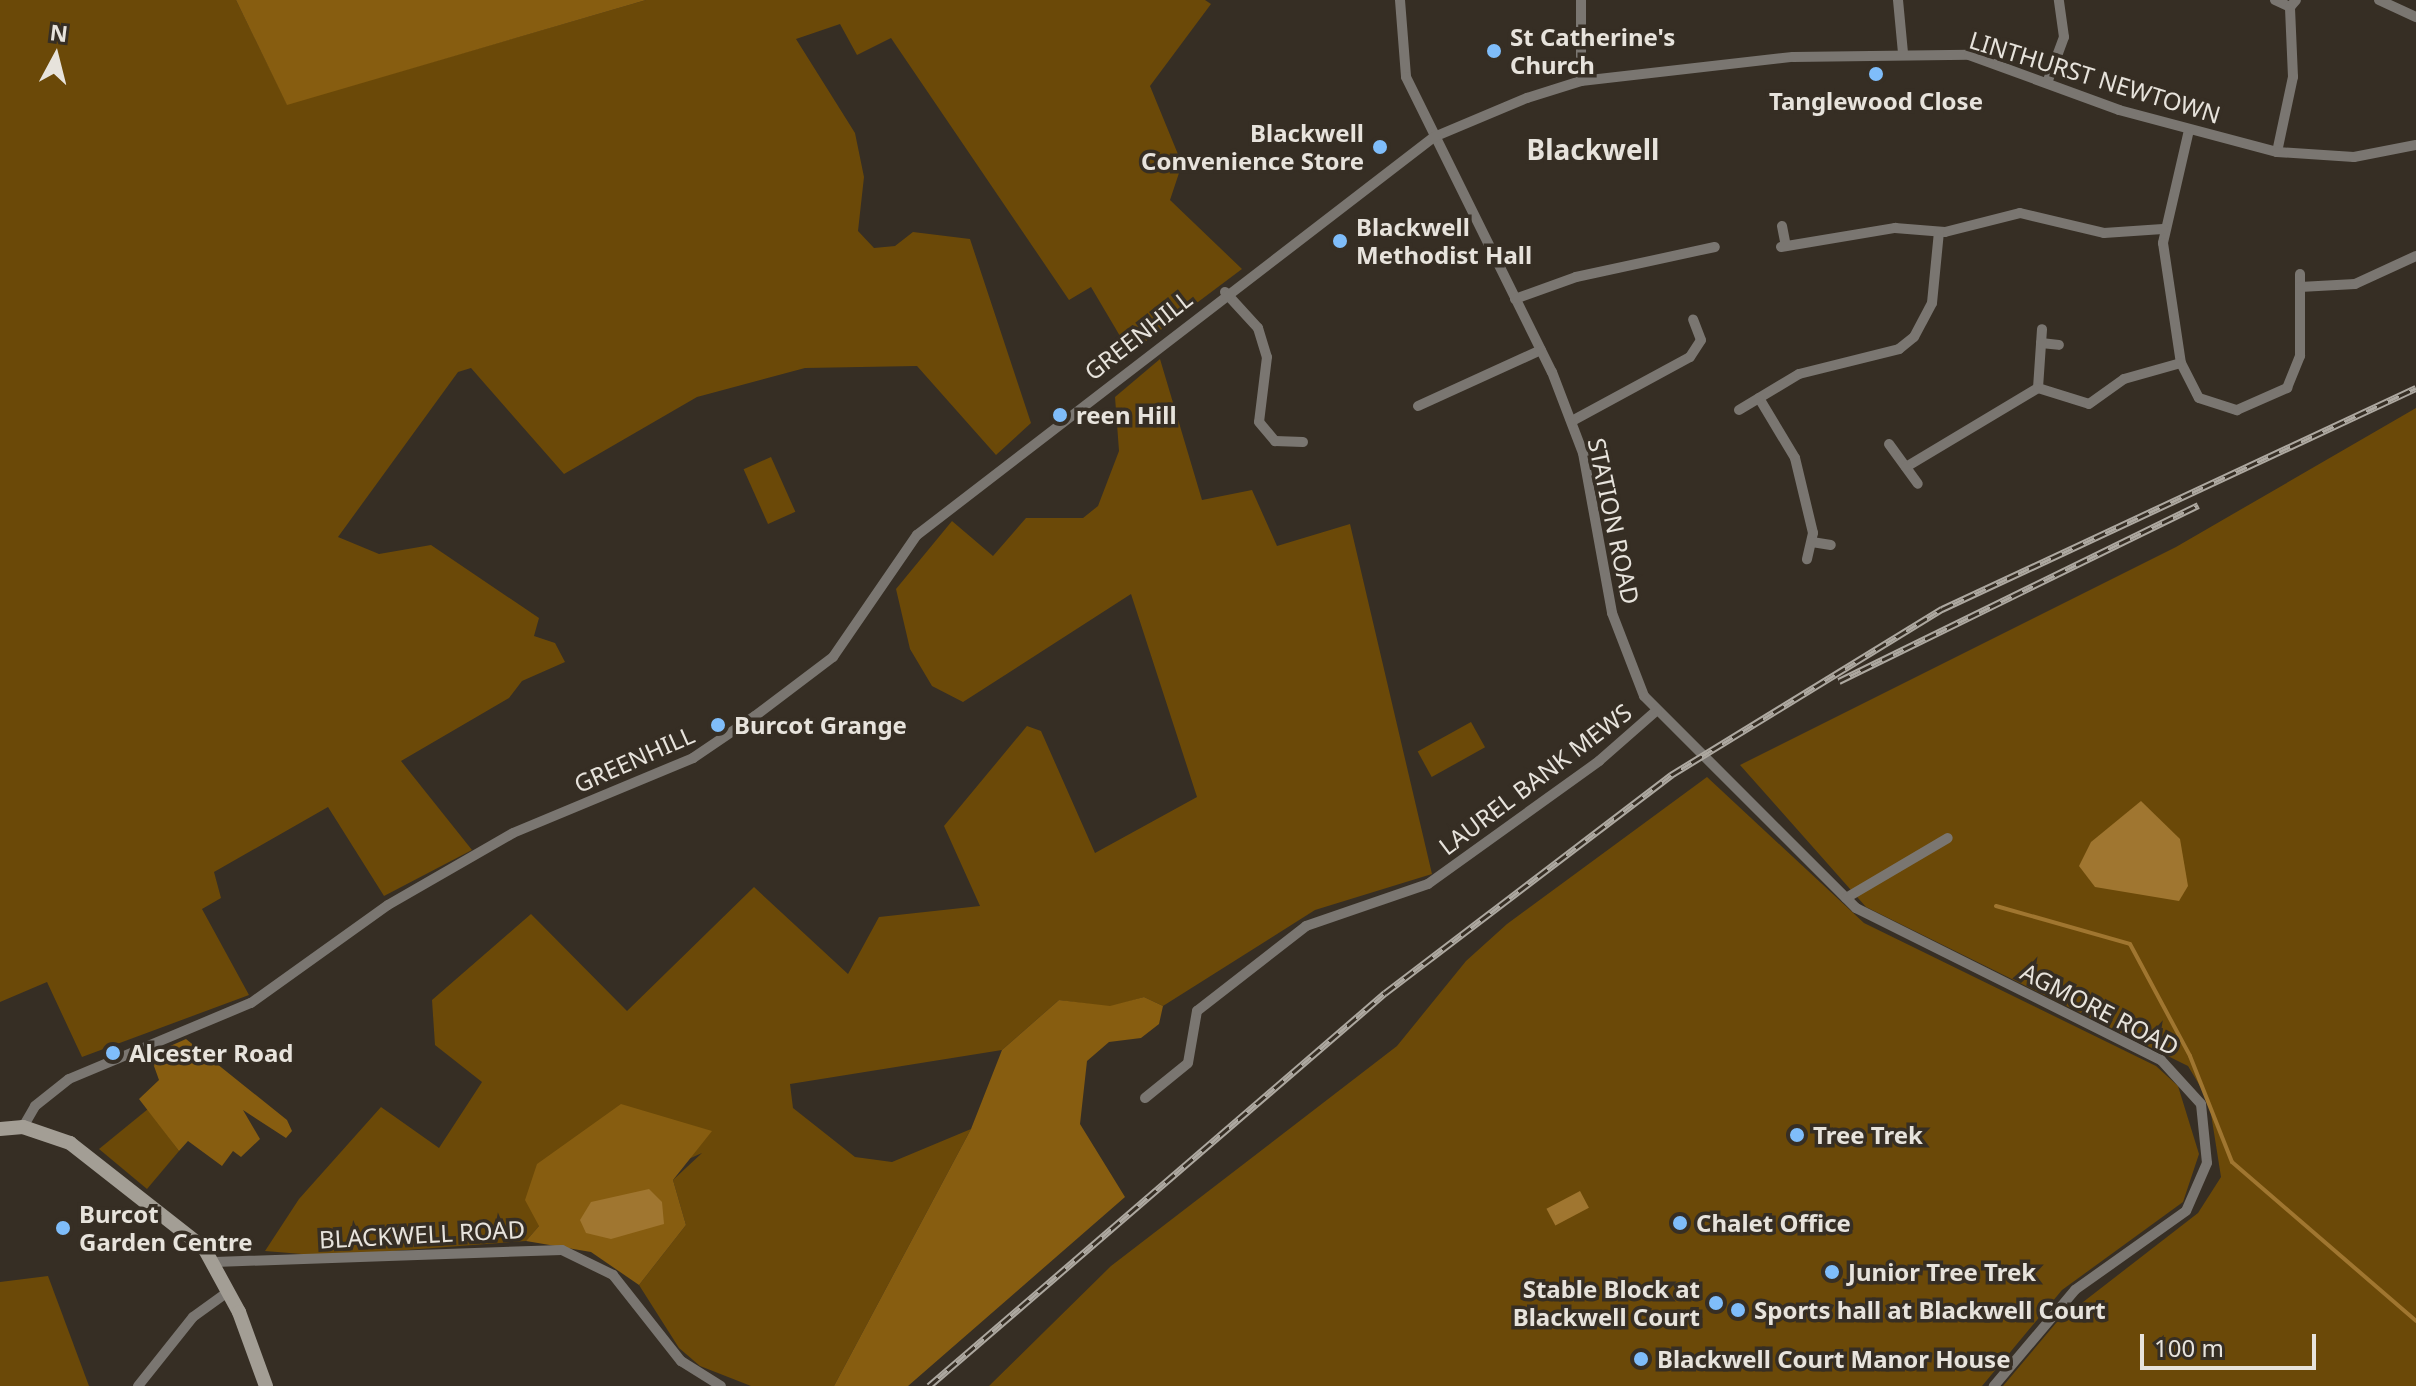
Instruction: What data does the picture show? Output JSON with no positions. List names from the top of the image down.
{
  "streets": {
    "street": [
      "LINTHURST NEWTOWN",
      "GREENHILL",
      "STATION ROAD",
      "LAUREL BANK MEWS",
      "AGMORE ROAD",
      "BLACKWELL ROAD"
    ]
  },
  "crossings": [
    ["LINTHURST NEWTOWN", "GREENHILL"],
    ["LINTHURST NEWTOWN", "STATION ROAD"],
    ["GREENHILL", "STATION ROAD"],
    ["STATION ROAD", "LAUREL BANK MEWS"],
    ["STATION ROAD", "AGMORE ROAD"]
  ],
  "districts": ["Blackwell"],
  "places": [
    "St Catherine's Church",
    "Tanglewood Close",
    "Blackwell Convenience Store",
    "Blackwell Methodist Hall",
    "reen Hill",
    "Burcot Grange",
    "Alcester Road",
    "Tree Trek",
    "Chalet Office",
    "Burcot Garden Centre",
    "Junior Tree Trek",
    "Stable Block at Blackwell Court",
    "Sports hall at Blackwell Court",
    "Blackwell Court Manor House"
  ],
  "scale_bar": "100 m",
  "north": "top"
}
